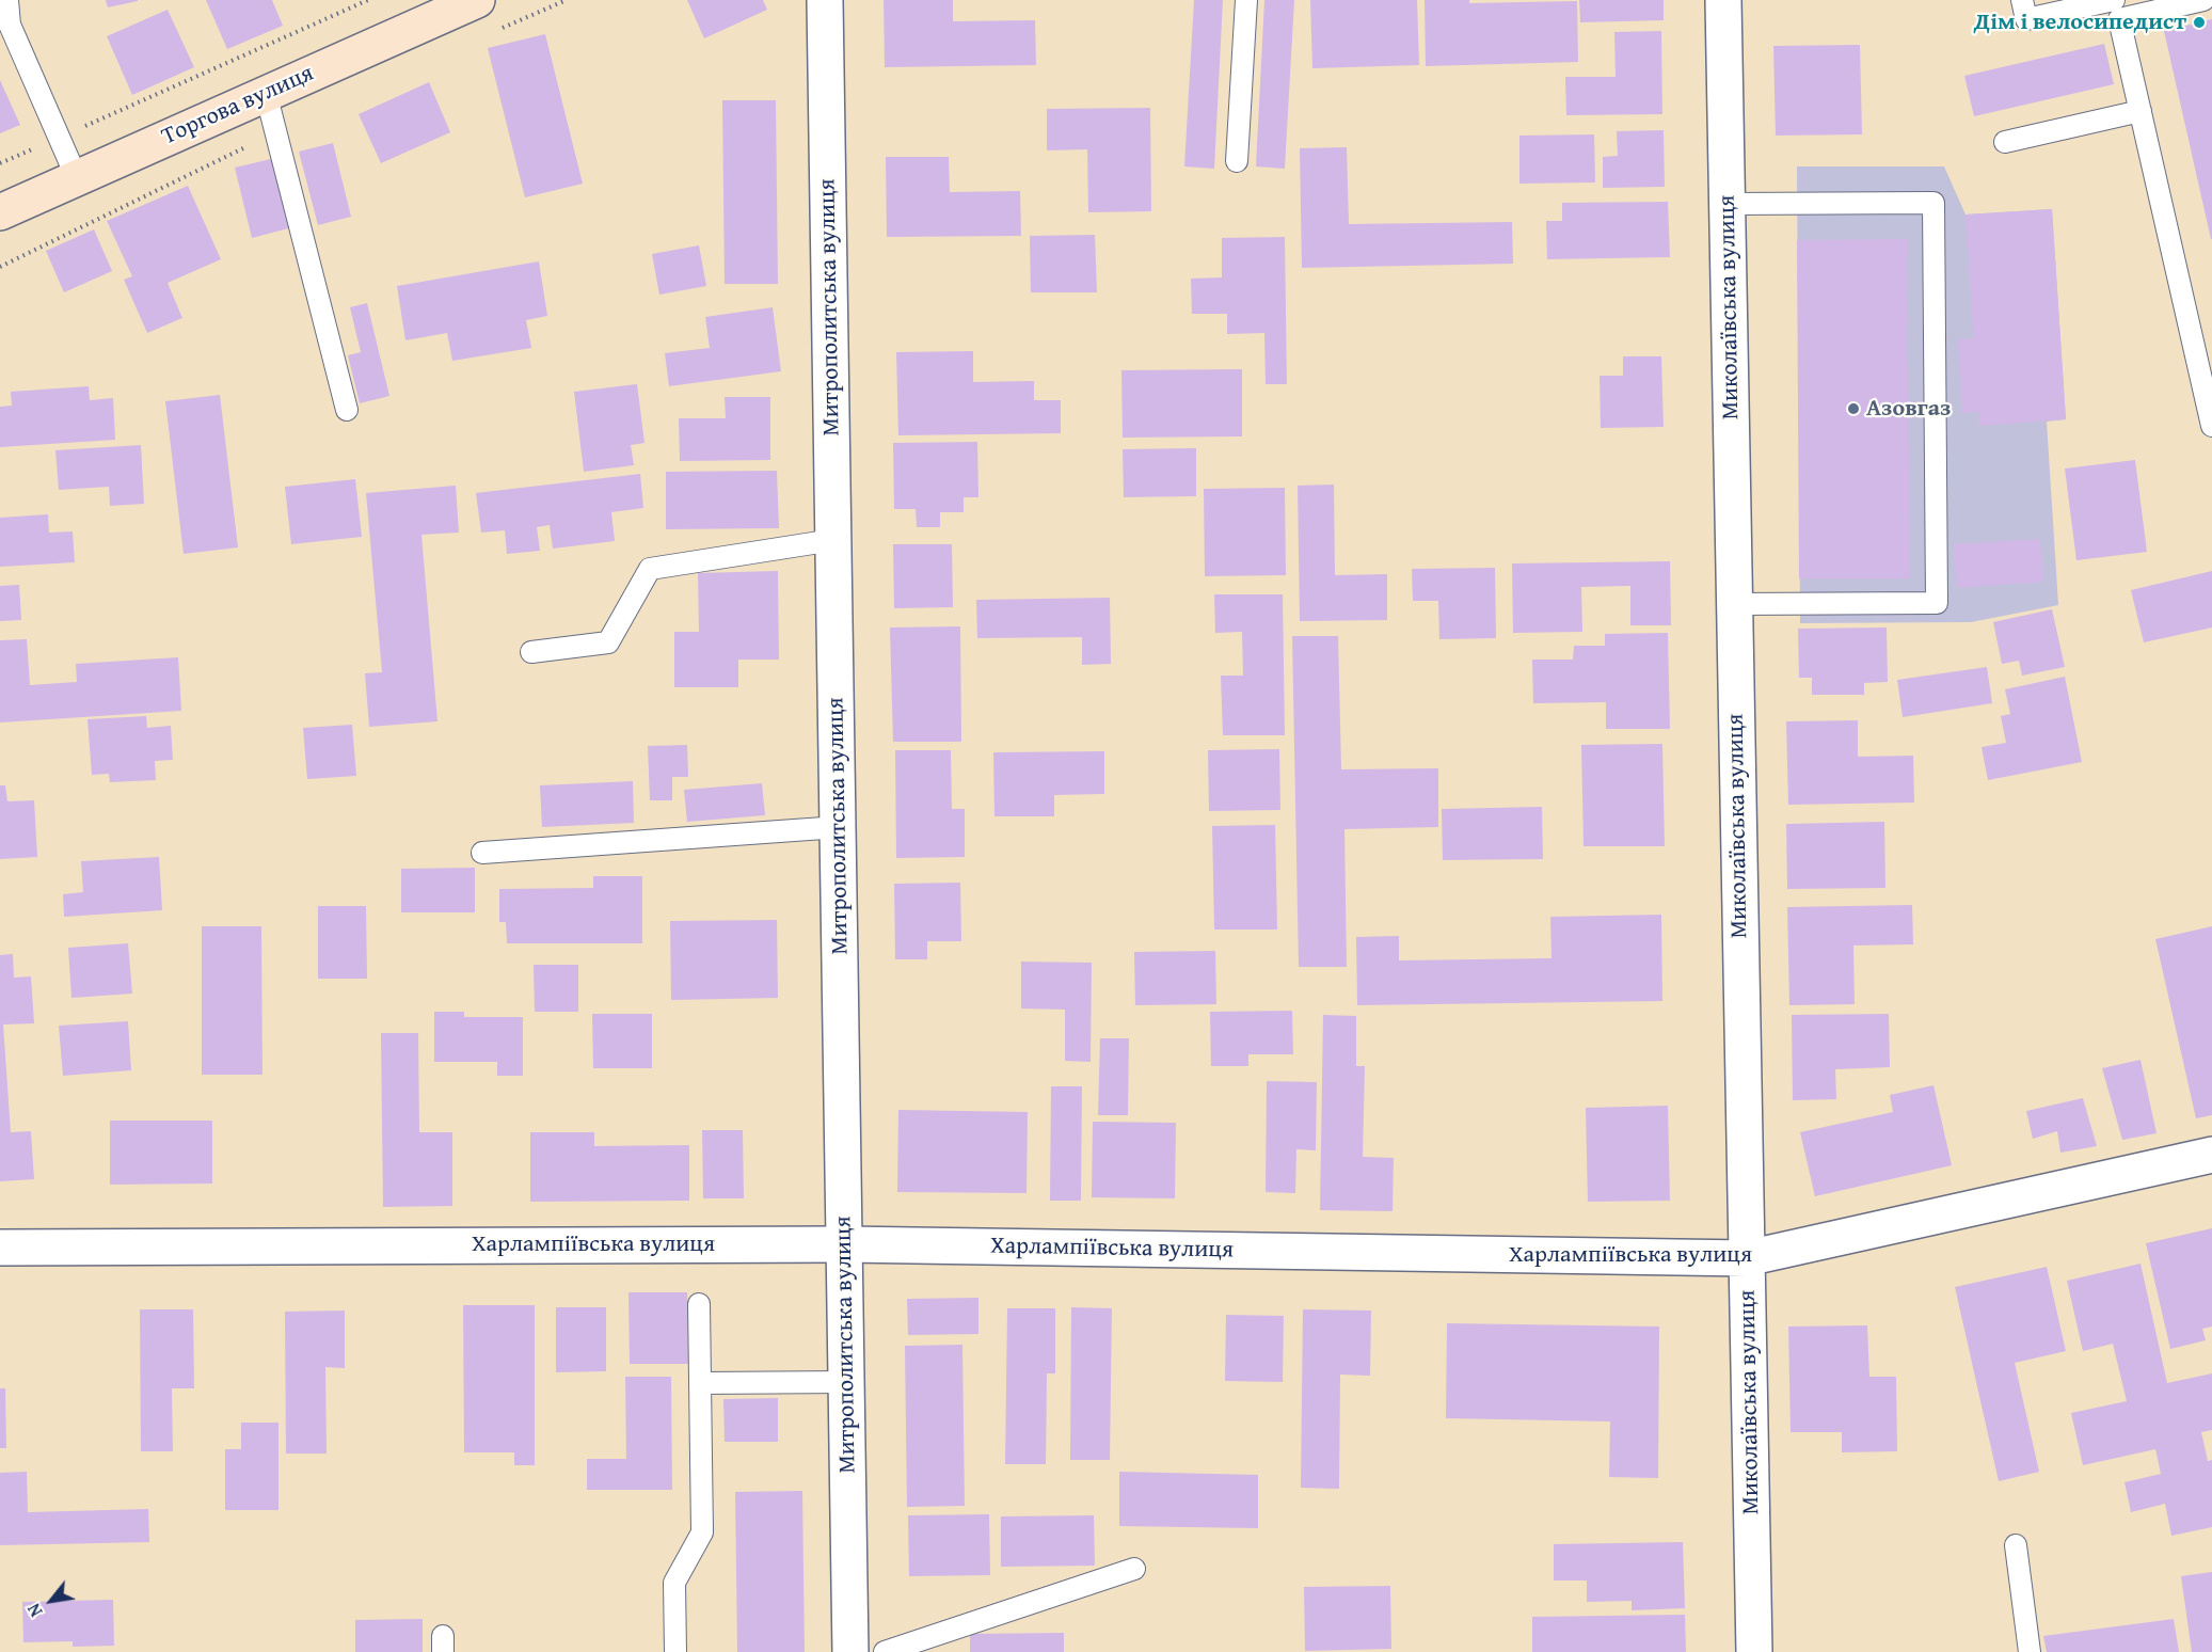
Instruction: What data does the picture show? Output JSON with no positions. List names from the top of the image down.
{
  "streets": {
    "main road": ["Торгова вулиця"],
    "street": ["Митрополитська вулиця", "Миколаївська вулиця", "Харлампіївська вулиця"]
  },
  "crossings": [
    ["Митрополитська вулиця", "Харлампіївська вулиця"],
    ["Миколаївська вулиця", "Харлампіївська вулиця"]
  ],
  "places": ["Дім і велосипедист", "Азовгаз"],
  "north": "bottom left"
}
